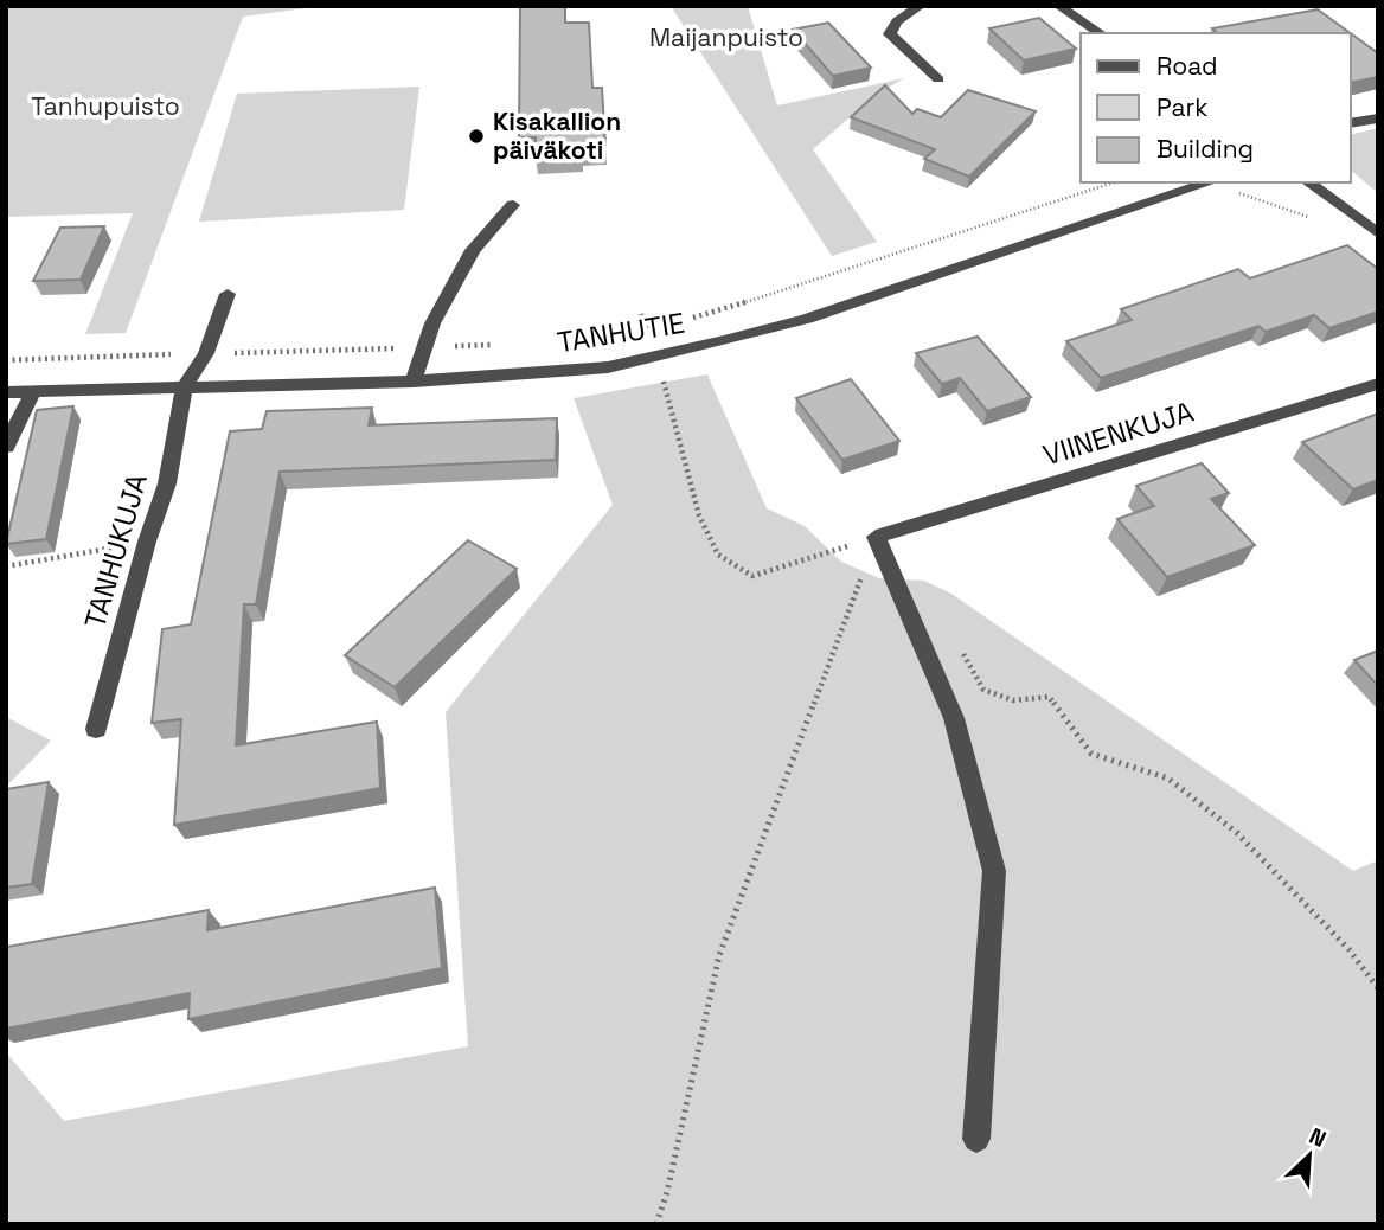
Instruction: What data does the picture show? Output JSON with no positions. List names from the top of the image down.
{
  "streets": {
    "street": ["TANHUTIE", "VIINENKUJA", "TANHUKUJA"]
  },
  "crossings": [
    ["TANHUTIE", "TANHUKUJA"]
  ],
  "parks": ["Maijanpuisto", "Tanhupuisto"],
  "places": ["Kisakallion päiväkoti"],
  "legend": ["Road", "Park", "Building"],
  "north": "top right"
}
